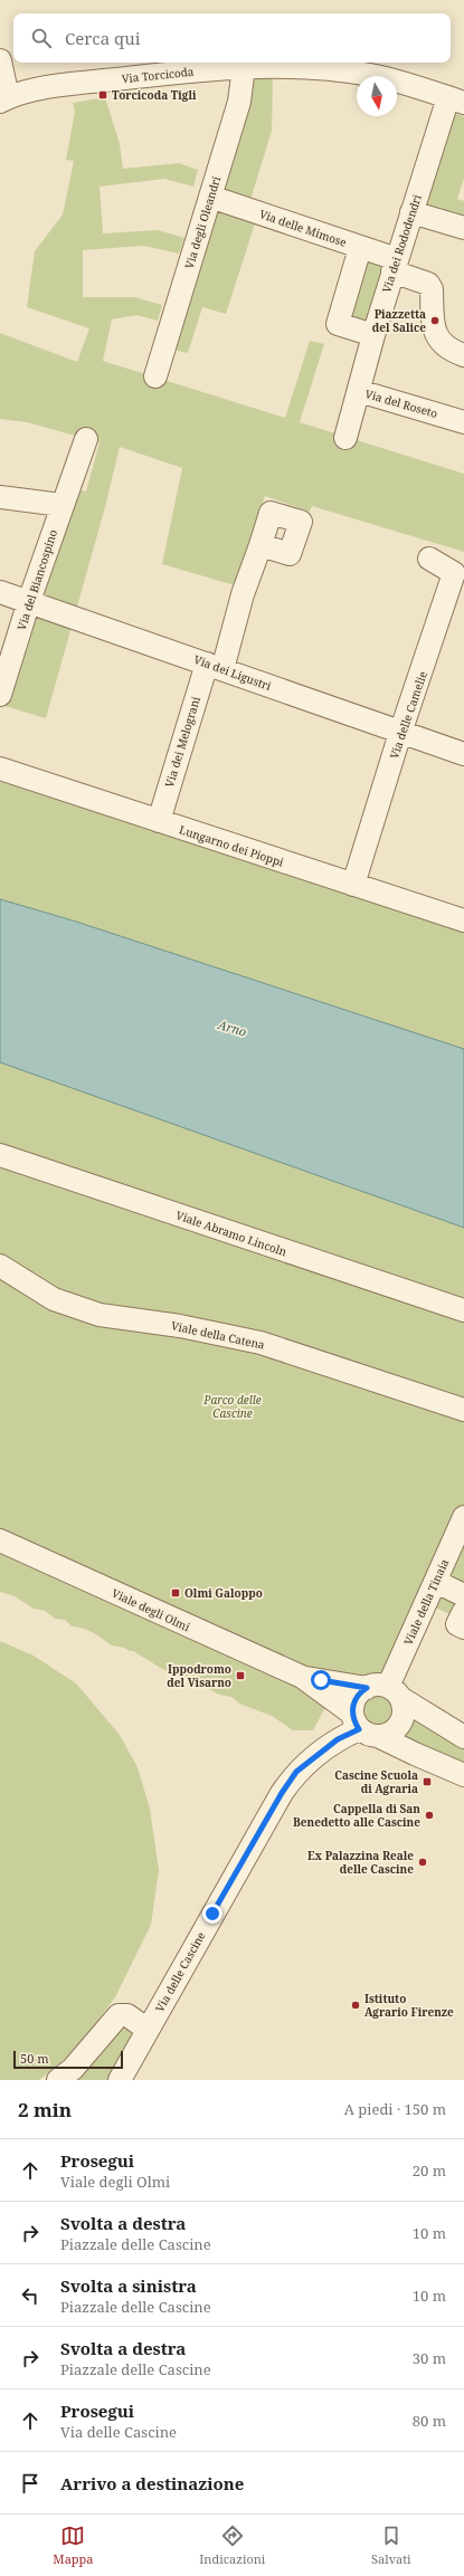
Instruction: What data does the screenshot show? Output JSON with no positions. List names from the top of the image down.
{
  "streets": {
    "street": [
      "Via Torcicoda",
      "Via degli Oleandri",
      "Via delle Mimose",
      "Via dei Rododendri",
      "Via del Roseto",
      "Via del Biancospino",
      "Via dei Ligustri",
      "Via delle Camelie",
      "Via dei Melograni",
      "Lungarno dei Pioppi",
      "Viale Abramo Lincoln",
      "Viale della Catena",
      "Viale della Tinaia",
      "Viale degli Olmi",
      "Via delle Cascine"
    ]
  },
  "crossings": [
    ["Via Torcicoda", "Via degli Oleandri"],
    ["Via Torcicoda", "Via dei Rododendri"],
    ["Via degli Oleandri", "Via delle Mimose"],
    ["Via delle Mimose", "Via dei Rododendri"],
    ["Via dei Rododendri", "Via del Roseto"],
    ["Via del Biancospino", "Via dei Ligustri"],
    ["Via dei Ligustri", "Via delle Camelie"],
    ["Via dei Ligustri", "Via dei Melograni"],
    ["Via delle Camelie", "Lungarno dei Pioppi"],
    ["Via dei Melograni", "Lungarno dei Pioppi"],
    ["Viale della Tinaia", "Viale degli Olmi"],
    ["Viale della Tinaia", "Via delle Cascine"],
    ["Viale degli Olmi", "Via delle Cascine"]
  ],
  "water": ["Arno"],
  "parks": ["Parco delle Cascine"],
  "places": {
    "transit": [
      "Torcicoda Tigli",
      "Olmi Galoppo",
      "Ippodromo del Visarno",
      "Cascine Scuola di Agraria"
    ],
    "other": [
      "Piazzetta del Salice",
      "Cappella di San Benedetto alle Cascine",
      "Ex Palazzina Reale delle Cascine",
      "Istituto Agrario Firenze"
    ]
  },
  "scale_bar": "50 m",
  "north": "bottom",
  "page": {
    "search": "Cerca qui",
    "scale": "50 m",
    "heading": ["2 min", "A piedi · 150 m"],
    "list": [
      ["Prosegui", "Viale degli Olmi", "20 m"],
      ["Svolta a destra", "Piazzale delle Cascine", "10 m"],
      ["Svolta a sinistra", "Piazzale delle Cascine", "10 m"],
      ["Svolta a destra", "Piazzale delle Cascine", "30 m"],
      ["Prosegui", "Via delle Cascine", "80 m"],
      "Arrivo a destinazione"
    ],
    "nav": ["Mappa", "Indicazioni", "Salvati"]
  }
}
